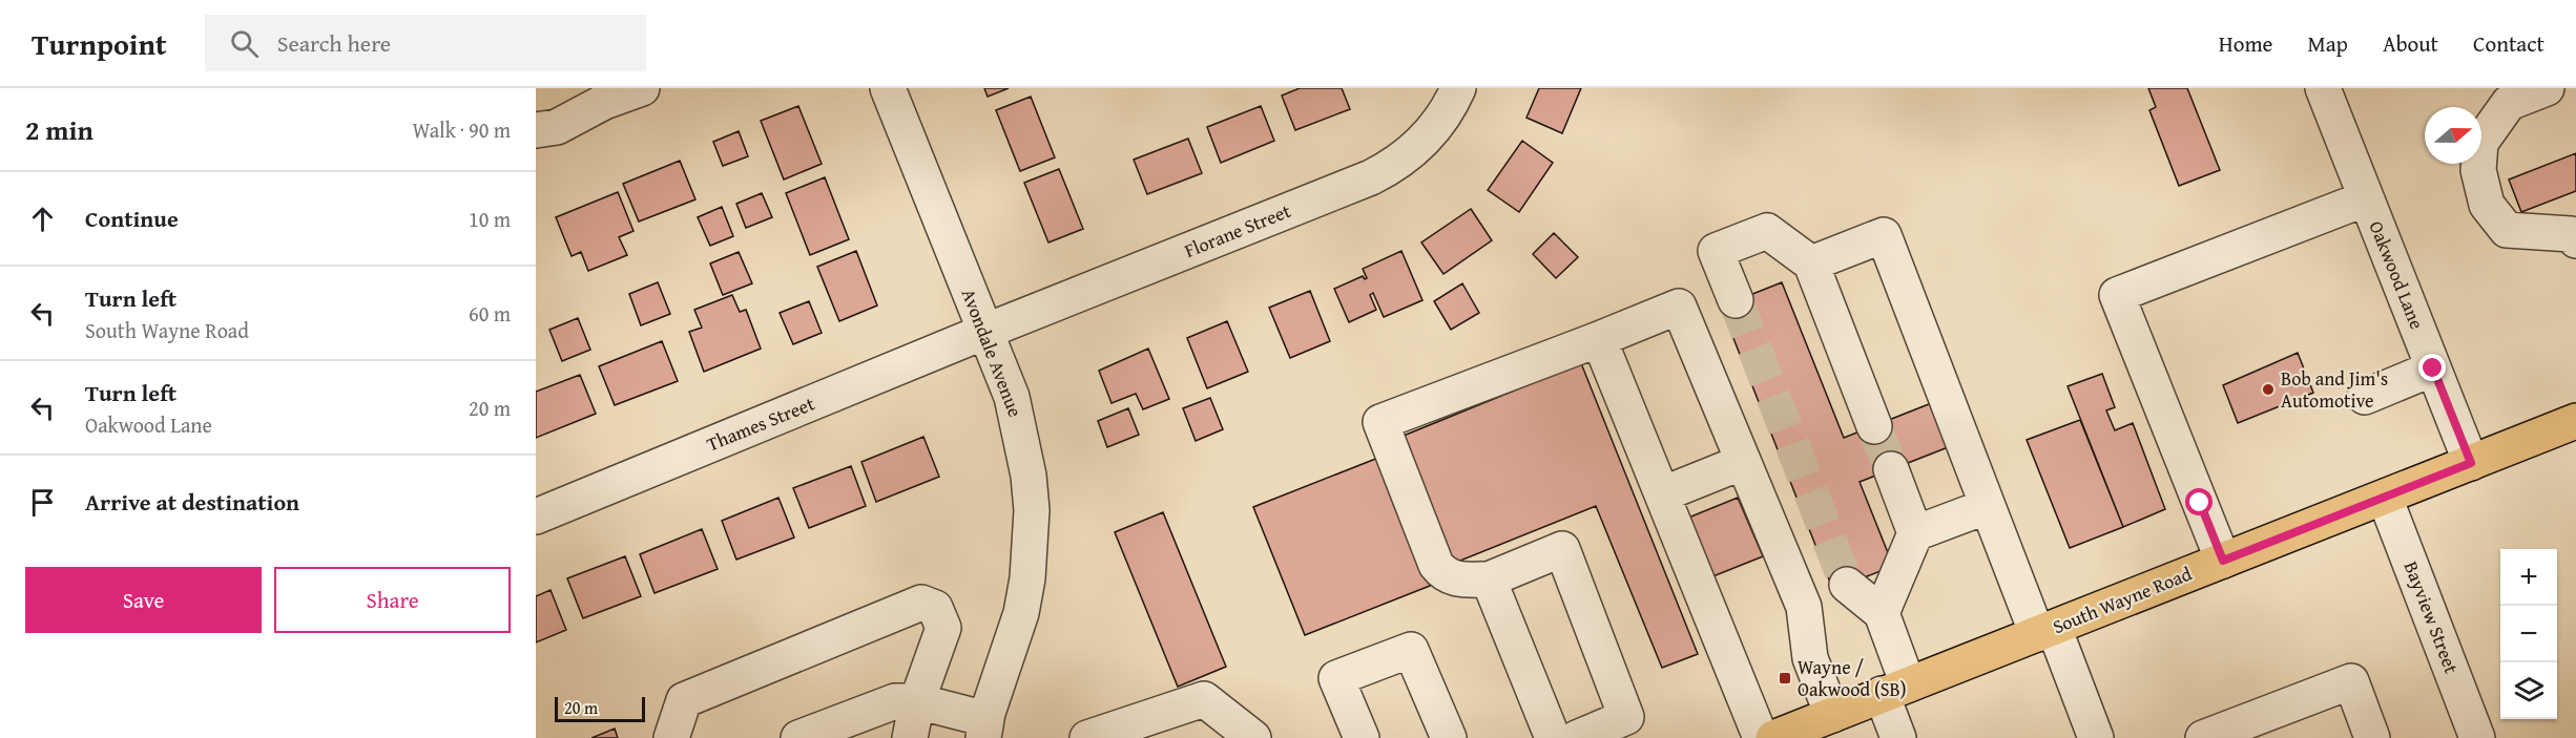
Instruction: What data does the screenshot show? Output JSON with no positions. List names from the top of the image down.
{
  "streets": {
    "main road": ["South Wayne Road"],
    "street": [
      "Florane Street",
      "Oakwood Lane",
      "Avondale Avenue",
      "Thames Street",
      "Bayview Street"
    ]
  },
  "crossings": [
    ["Florane Street", "Avondale Avenue"],
    ["Florane Street", "Thames Street"],
    ["Oakwood Lane", "South Wayne Road"],
    ["Avondale Avenue", "Thames Street"],
    ["South Wayne Road", "Bayview Street"]
  ],
  "places": {
    "other": ["Bob and Jim's Automotive"],
    "transit": ["Wayne / Oakwood (SB)"]
  },
  "scale_bar": "20 m",
  "north": "right",
  "page": {
    "header": "Turnpoint",
    "search": "Search here",
    "nav": [
      "Home",
      "Map",
      "About",
      "Contact"
    ],
    "heading": ["2 min", "Walk · 90 m"],
    "list": [
      ["Continue", "10 m"],
      ["Turn left", "South Wayne Road", "60 m"],
      ["Turn left", "Oakwood Lane", "20 m"],
      "Arrive at destination"
    ],
    "buttons": ["Save", "Share"],
    "map_buttons": ["+", "−"],
    "scale": "20 m"
  }
}
